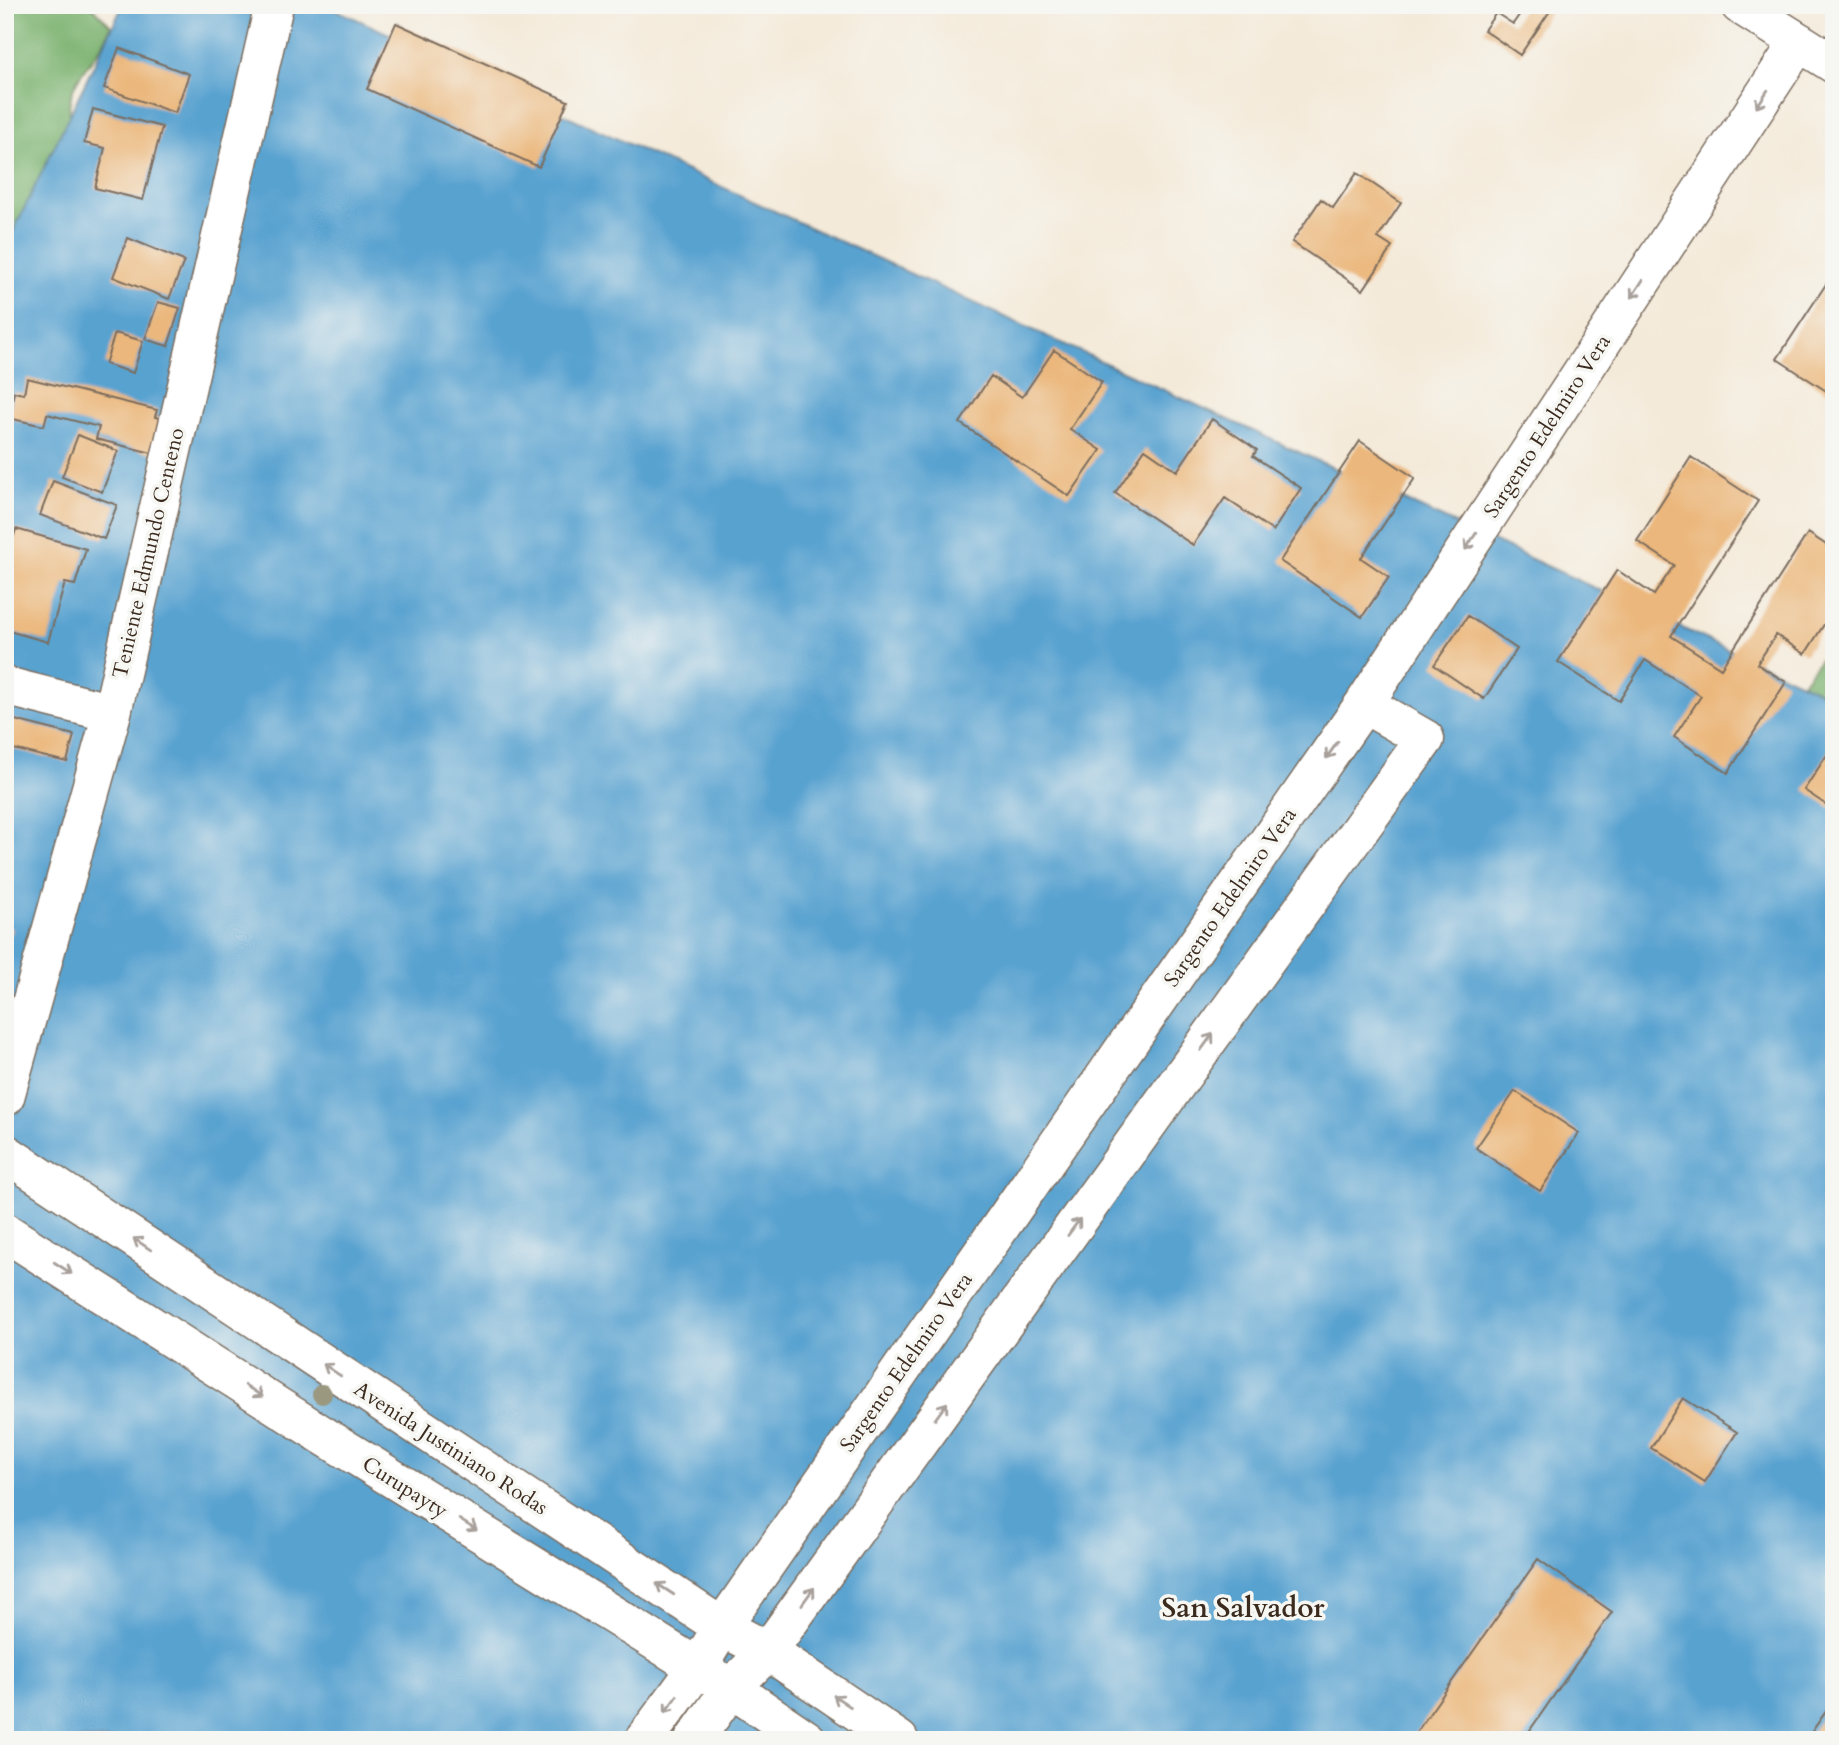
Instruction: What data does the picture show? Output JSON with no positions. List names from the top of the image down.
{
  "streets": {
    "street": [
      "Sargento Edelmiro Vera",
      "Teniente Edmundo Centeno",
      "Avenida Justiniano Rodas",
      "Curupayty"
    ]
  },
  "crossings": [
    ["Sargento Edelmiro Vera", "Avenida Justiniano Rodas"],
    ["Sargento Edelmiro Vera", "Curupayty"]
  ],
  "one_way": ["Avenida Justiniano Rodas", "Curupayty"],
  "districts": ["San Salvador"]
}
